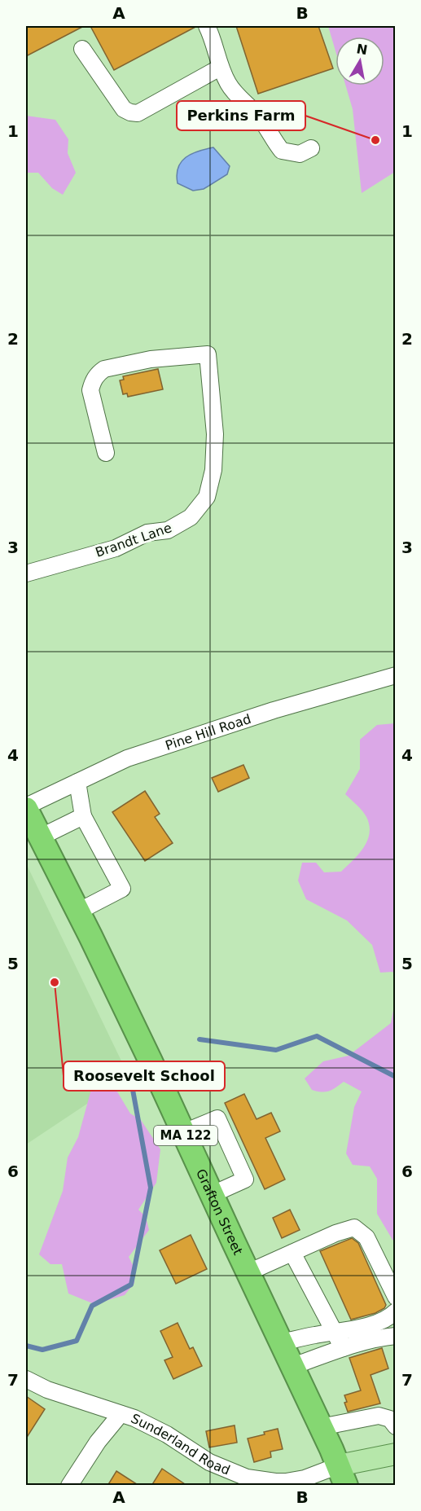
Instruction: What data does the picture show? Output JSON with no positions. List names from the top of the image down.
{
  "streets": {
    "highway": ["MA 122", "Grafton Street"],
    "main road": ["Sunderland Road"],
    "street": ["Brandt Lane", "Pine Hill Road"]
  },
  "crossings": [
    ["Pine Hill Road", "Grafton Street"],
    ["Grafton Street", "Sunderland Road"]
  ],
  "places": ["Perkins Farm", "Roosevelt School"],
  "north": "top",
  "grid": {
    "columns": ["A", "B"],
    "rows": [
      "1",
      "2",
      "3",
      "4",
      "5",
      "6",
      "7"
    ]
  }
}
